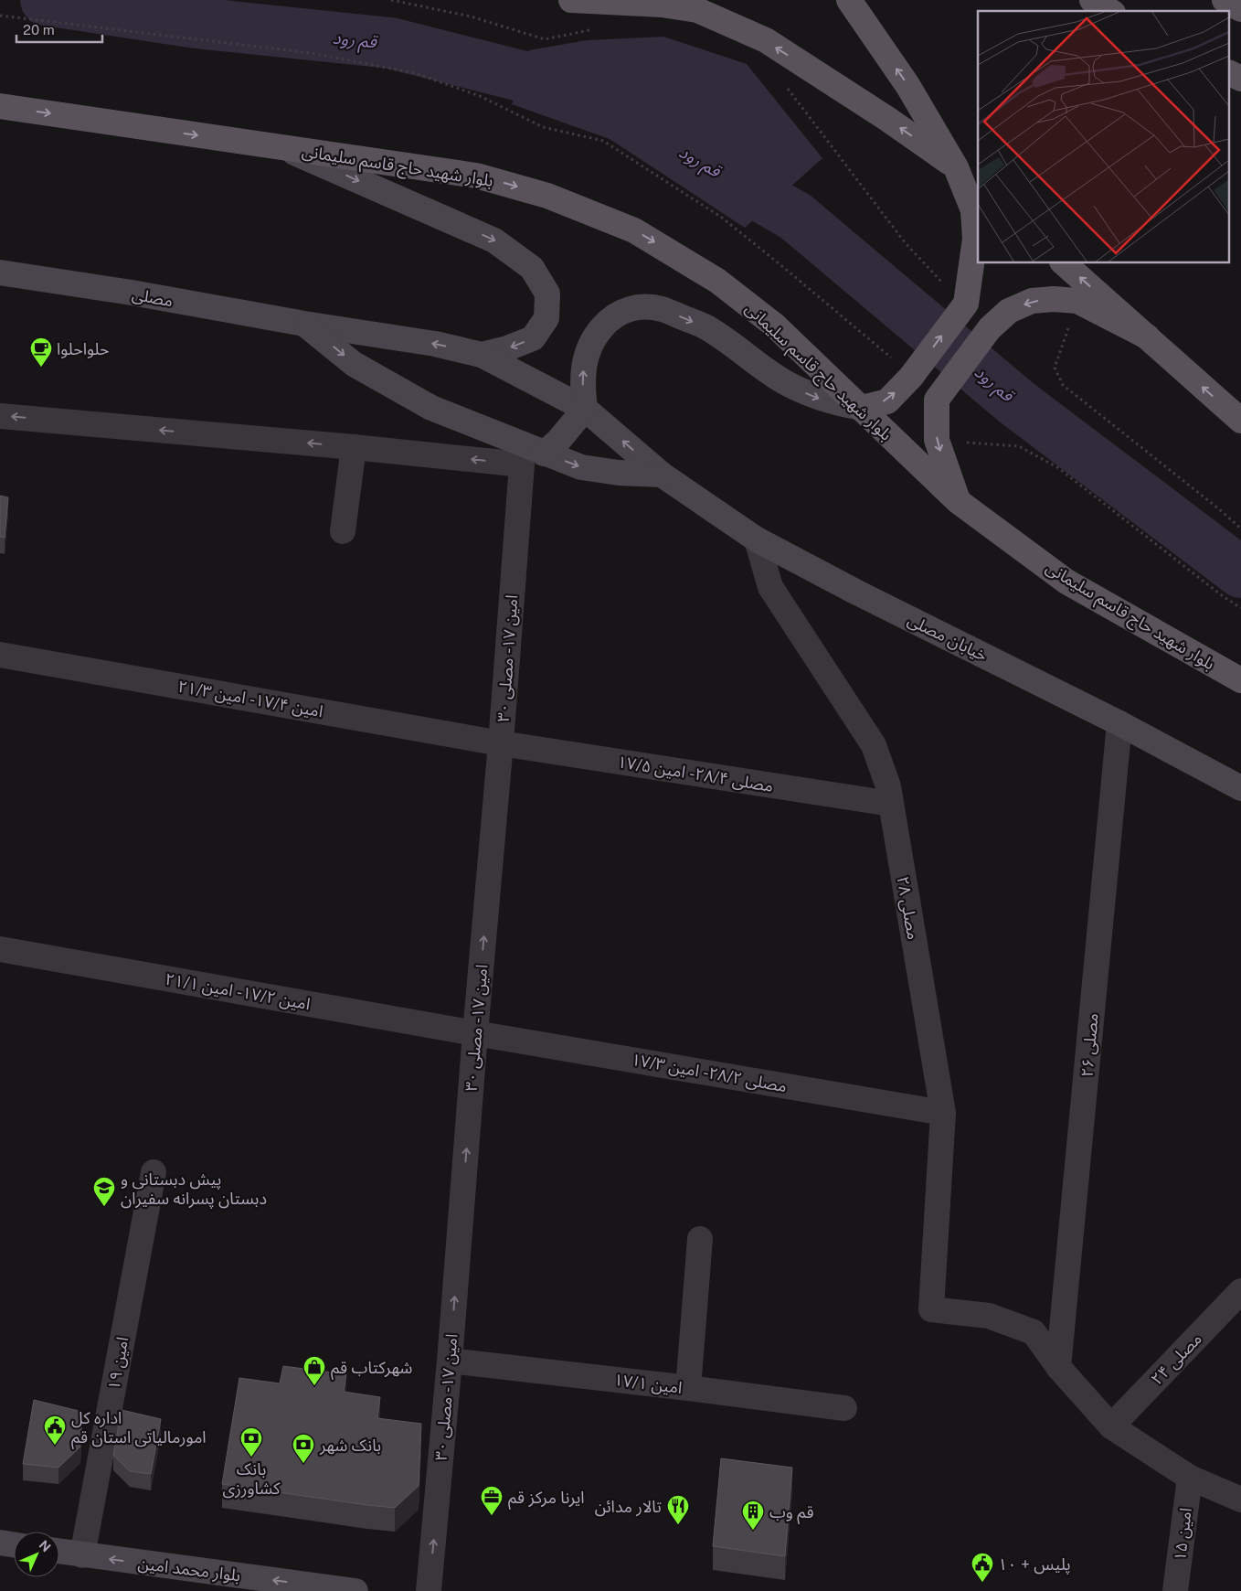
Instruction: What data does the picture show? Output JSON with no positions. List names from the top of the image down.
{
  "streets": {
    "main road": [
      "بلوار شهید حاج قاسم سلیمانی",
      "مصلی",
      "خیابان مصلی",
      "بلوار محمد امین"
    ],
    "street": [
      "امین ۱۷ - مصلی ۳۰",
      "امین ۱۷/۴ - امین ۲۱/۳",
      "مصلی ۲۸/۴ - امین ۱۷/۵",
      "مصلی ۲۸",
      "امین ۱۷/۲ - امین ۲۱/۱",
      "مصلی ۲۶",
      "مصلی ۲۸/۲ - امین ۱۷/۳",
      "مصلی ۲۴",
      "امین ۱۹",
      "امین ۱۷/۱",
      "امین ۱۵"
    ]
  },
  "crossings": [
    ["مصلی", "خیابان مصلی"],
    ["خیابان مصلی", "مصلی ۲۸"],
    ["خیابان مصلی", "مصلی ۲۶"],
    ["امین ۱۷ - مصلی ۳۰", "امین ۱۷/۴ - امین ۲۱/۳"],
    ["امین ۱۷ - مصلی ۳۰", "مصلی ۲۸/۴ - امین ۱۷/۵"],
    ["امین ۱۷ - مصلی ۳۰", "امین ۱۷/۲ - امین ۲۱/۱"],
    ["امین ۱۷ - مصلی ۳۰", "مصلی ۲۸/۲ - امین ۱۷/۳"],
    ["امین ۱۷ - مصلی ۳۰", "امین ۱۷/۱"],
    ["امین ۱۷/۴ - امین ۲۱/۳", "مصلی ۲۸/۴ - امین ۱۷/۵"],
    ["مصلی ۲۸/۴ - امین ۱۷/۵", "مصلی ۲۸"],
    ["مصلی ۲۸", "مصلی ۲۶"],
    ["مصلی ۲۸", "مصلی ۲۸/۲ - امین ۱۷/۳"],
    ["امین ۱۷/۲ - امین ۲۱/۱", "مصلی ۲۸/۲ - امین ۱۷/۳"],
    ["امین ۱۹", "بلوار محمد امین"]
  ],
  "one_way": ["امین ۱۷ - مصلی ۳۰", "بلوار محمد امین"],
  "water": ["قم رود"],
  "places": {
    "cafe": ["حلواحلوا"],
    "school or university": ["پیش دبستانی و دبستان پسرانه سفیران"],
    "shop": ["شهركتاب قم"],
    "public building": ["اداره کل امورمالیاتی استان قم", "پلیس + ۱۰"],
    "bank": ["بانک کشاورزی", "بانک شهر"],
    "office": ["ایرنا مرکز قم"],
    "restaurant": ["تالار مدائن"],
    "building": ["قم وب"]
  },
  "scale_bar": "20 m",
  "north": "top right"
}
